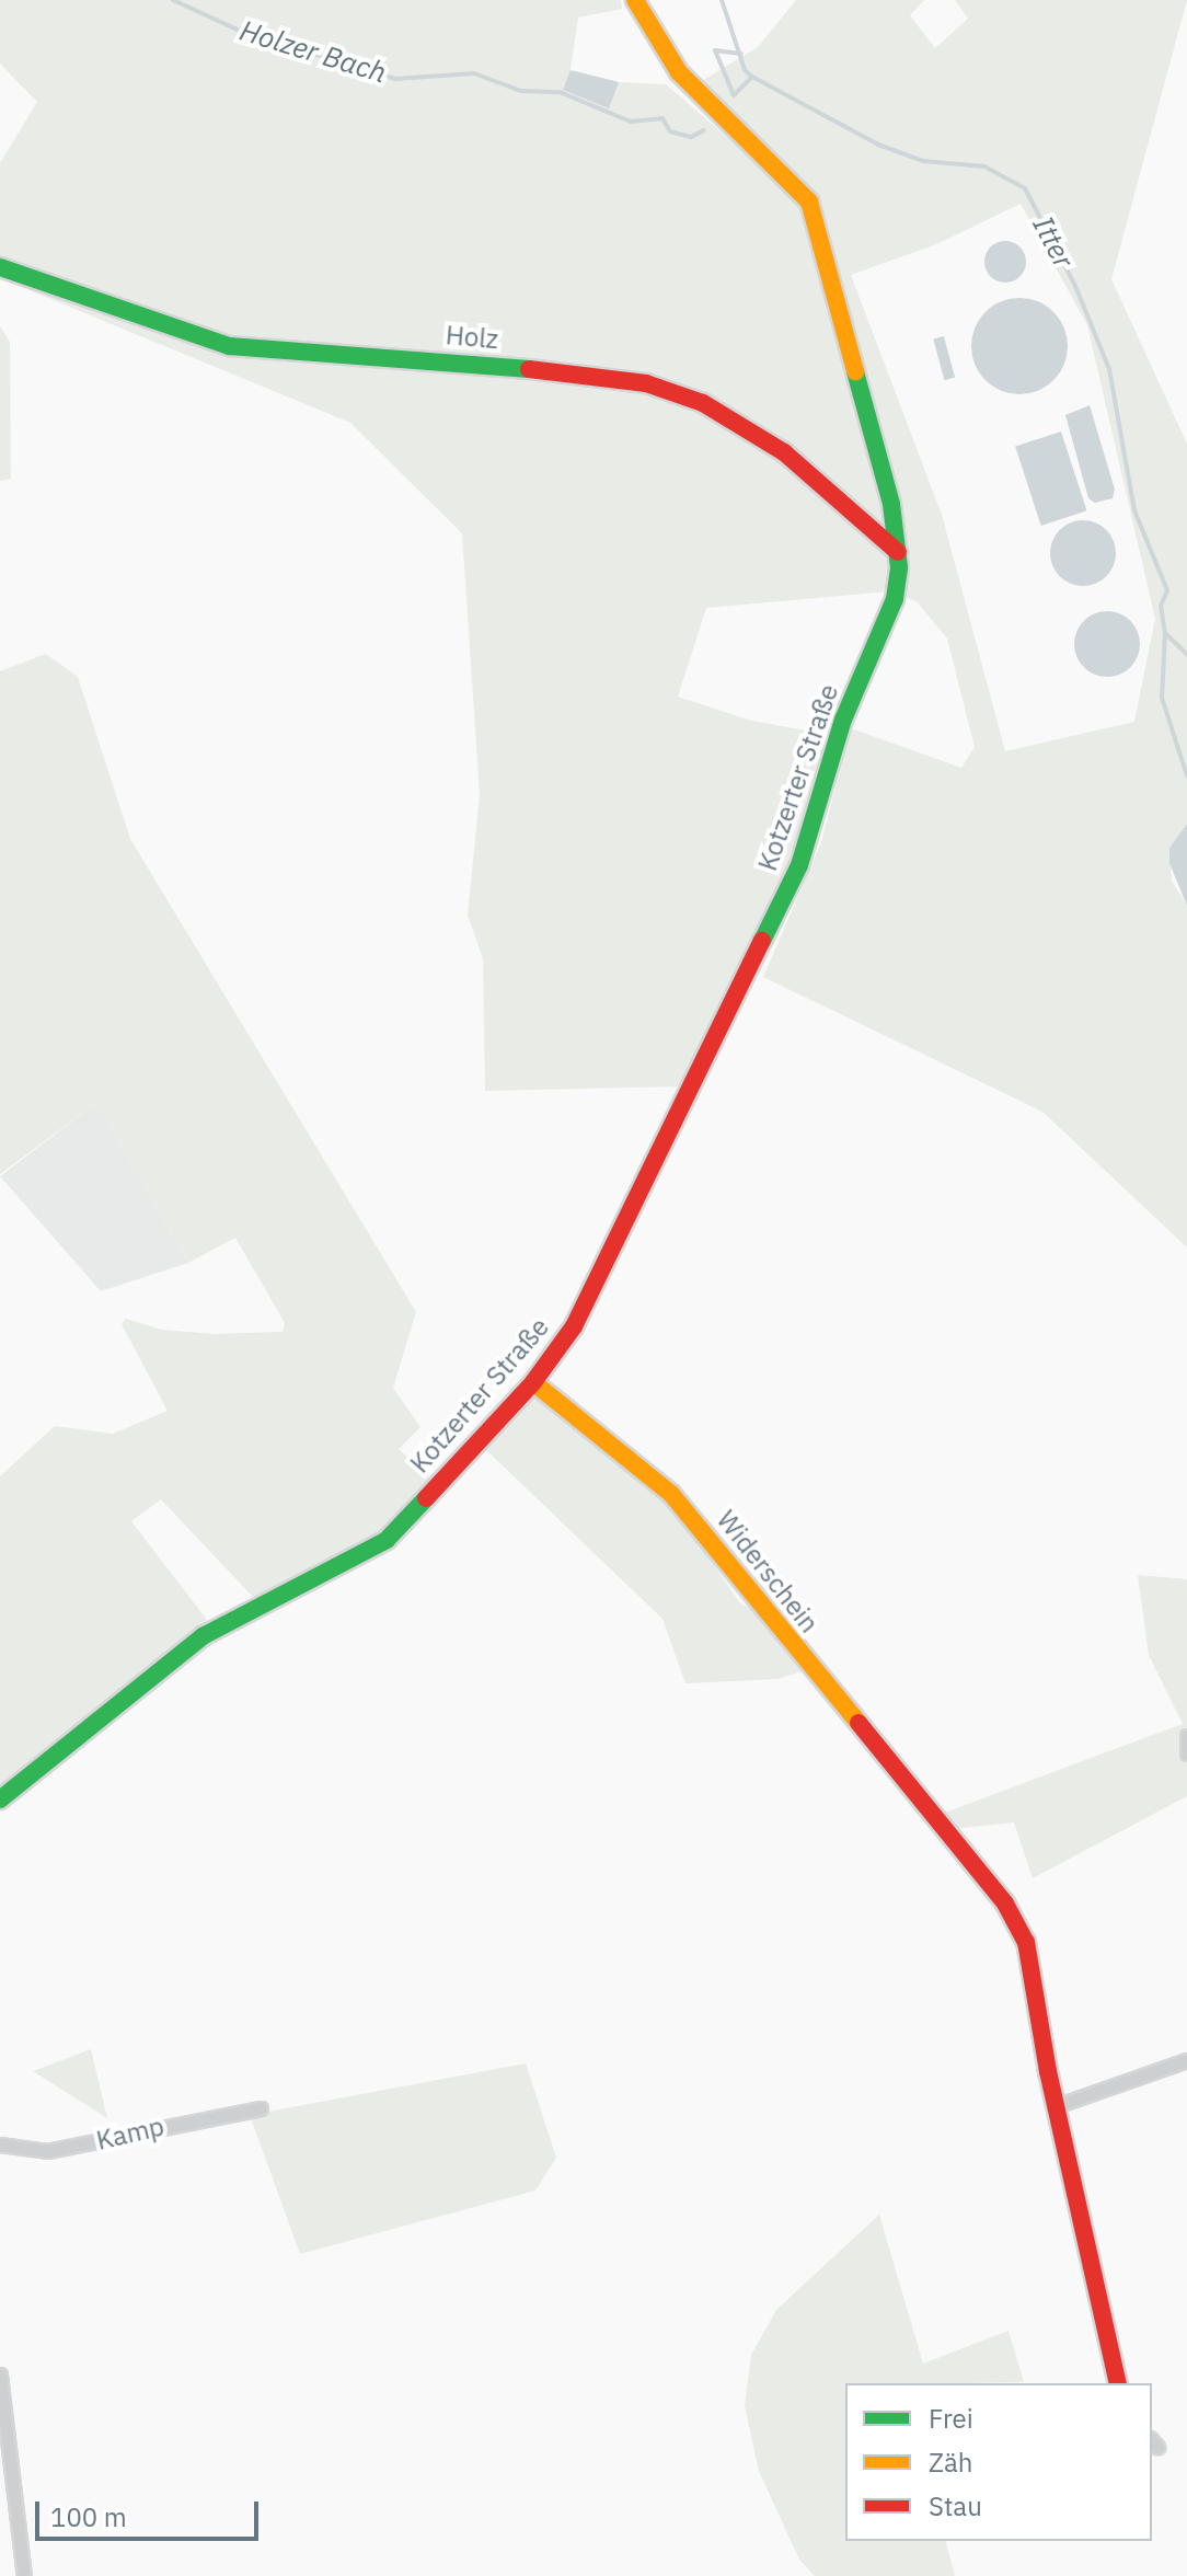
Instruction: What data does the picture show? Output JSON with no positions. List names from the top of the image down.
{
  "streets": {
    "street": [
      "Holz",
      "Kotzerter Straße",
      "Widerschein",
      "Kamp"
    ]
  },
  "crossings": [
    ["Holz", "Kotzerter Straße"],
    ["Kotzerter Straße", "Widerschein"]
  ],
  "water": ["Holzer Bach", "Itter"],
  "legend": ["Frei", "Zäh", "Stau"],
  "scale_bar": "100 m"
}
